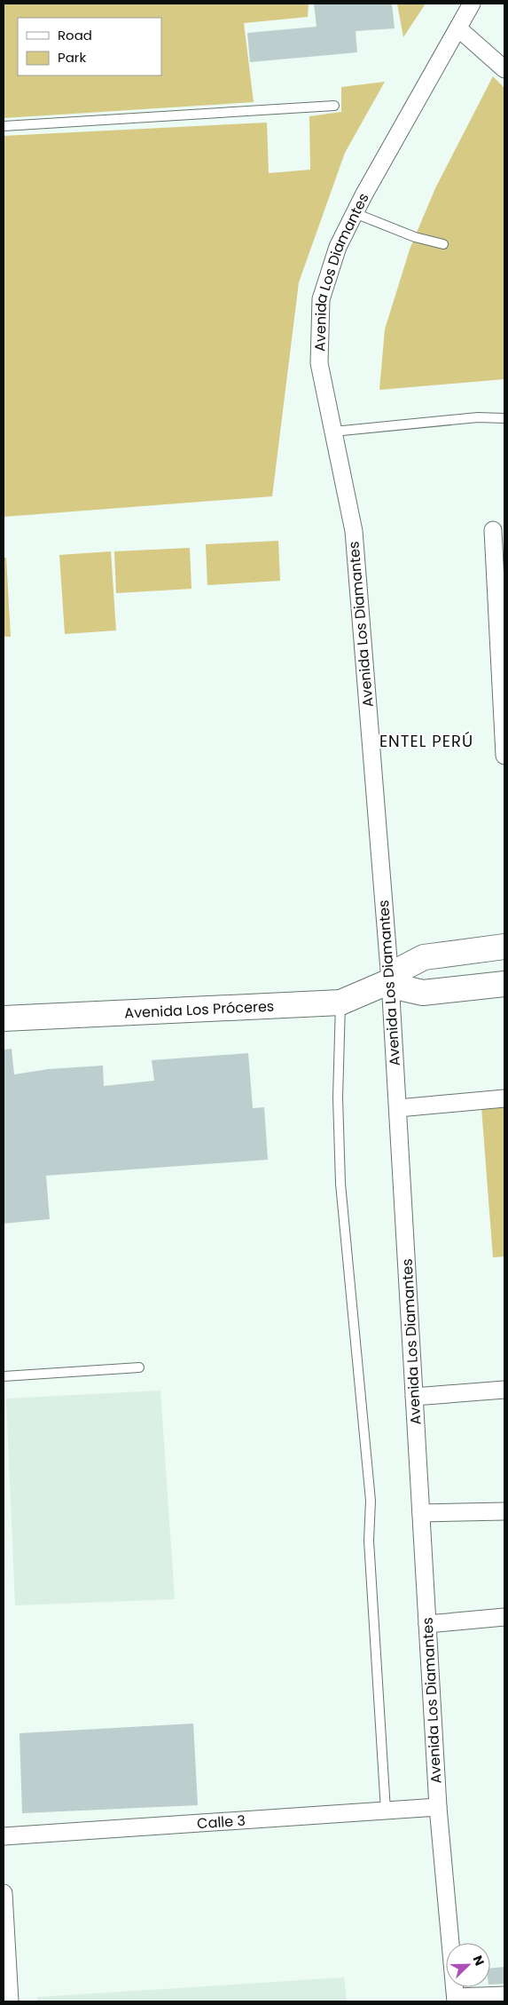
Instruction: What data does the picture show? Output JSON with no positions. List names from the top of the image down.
{
  "streets": {
    "street": ["Avenida Los Diamantes", "Avenida Los Próceres", "Calle 3"]
  },
  "crossings": [
    ["Avenida Los Diamantes", "Avenida Los Próceres"],
    ["Avenida Los Diamantes", "Calle 3"]
  ],
  "districts": ["ENTEL PERÚ"],
  "legend": ["Road", "Park"],
  "north": "top right"
}
